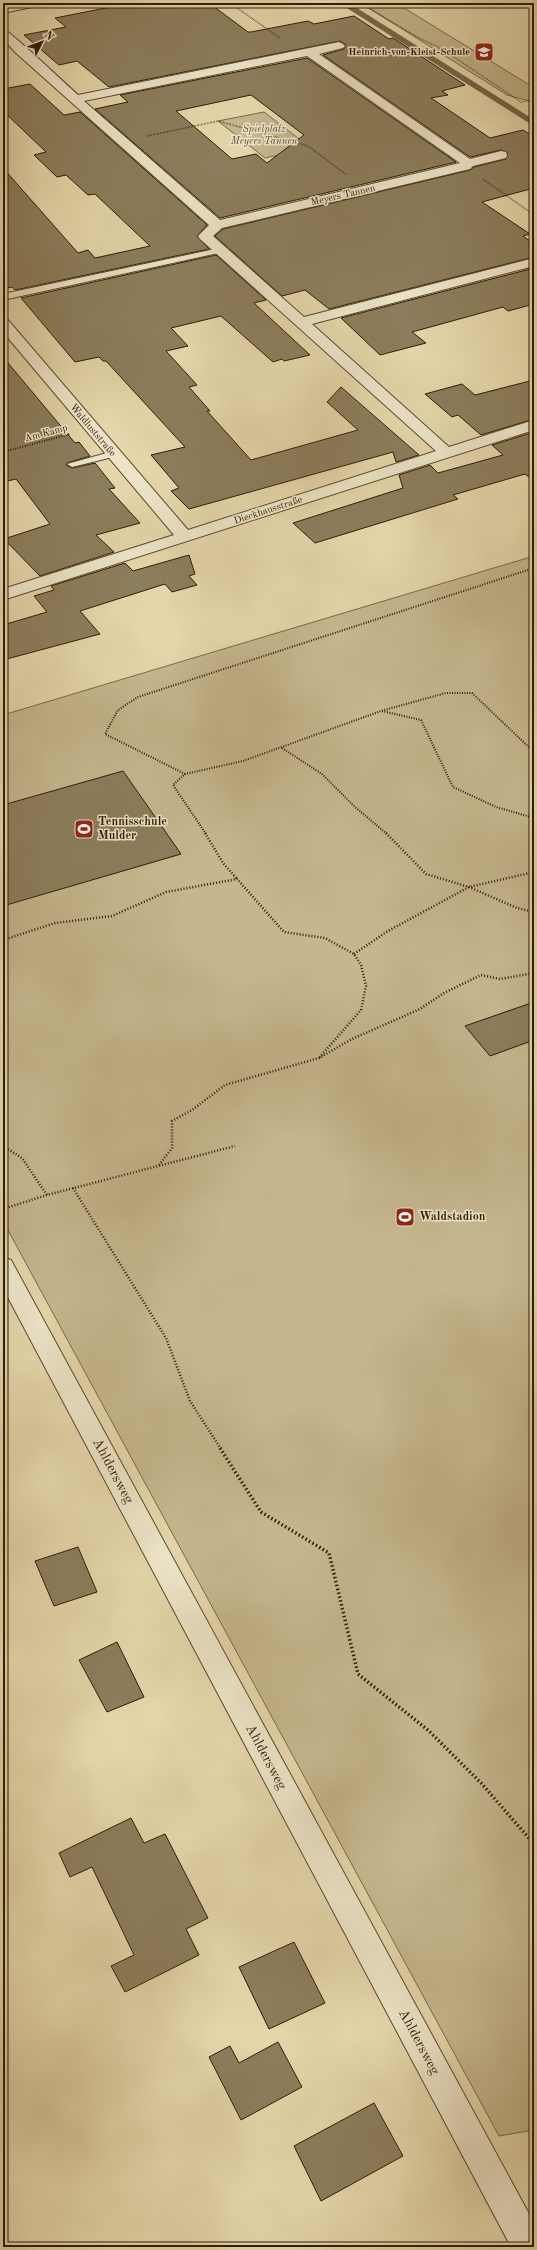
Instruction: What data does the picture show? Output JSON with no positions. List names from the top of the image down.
{
  "streets": {
    "street": [
      "Meyers Tannen",
      "Waldluststraße",
      "Dieckhausstraße",
      "Ahldersweg"
    ],
    "path": ["Am Kamp"]
  },
  "crossings": [
    ["Waldluststraße", "Am Kamp"],
    ["Waldluststraße", "Dieckhausstraße"]
  ],
  "parks": ["Spielplatz Meyers Tannen"],
  "places": {
    "school or university": ["Heinrich-von-Kleist-Schule"],
    "sports": ["Tennisschule Mulder", "Waldstadion"]
  },
  "north": "top right"
}
